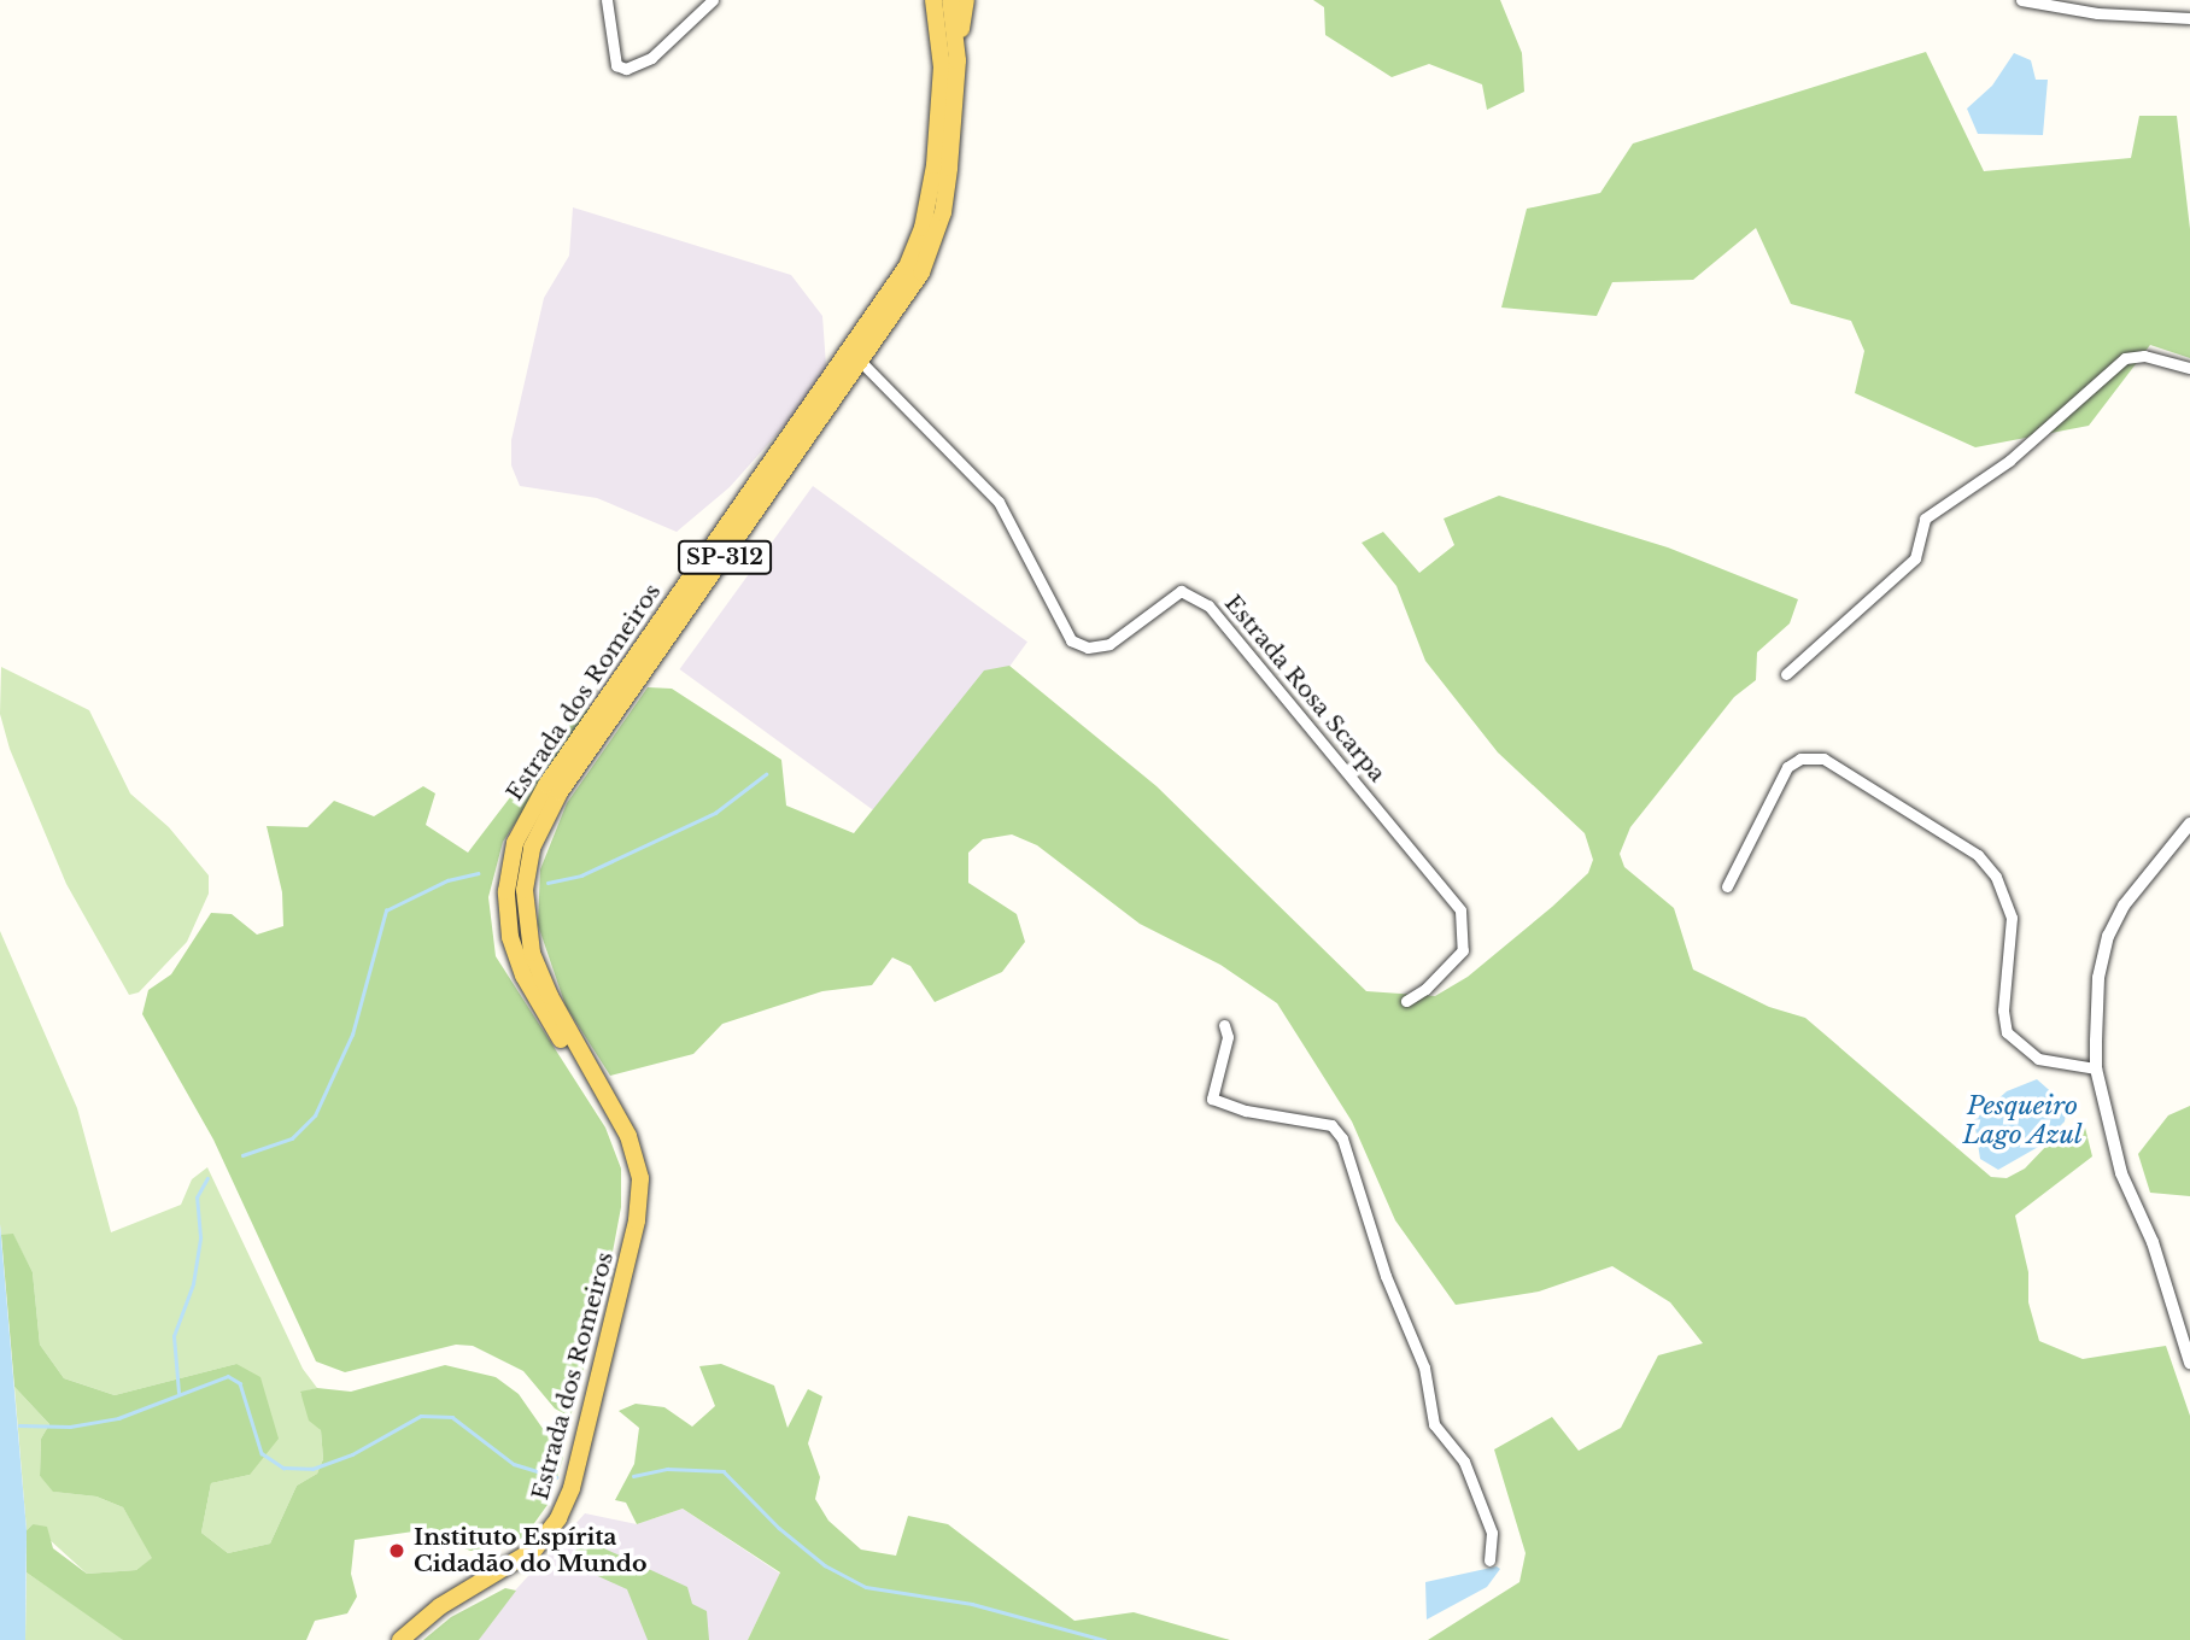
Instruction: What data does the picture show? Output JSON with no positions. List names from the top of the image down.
{
  "streets": {
    "main road": ["SP-312", "Estrada dos Romeiros"],
    "street": ["Estrada Rosa Scarpa"]
  },
  "crossings": [
    ["Estrada Rosa Scarpa", "Estrada dos Romeiros"]
  ],
  "water": ["Pesqueiro Lago Azul"],
  "places": ["Instituto Espírita Cidadão do Mundo"]
}
